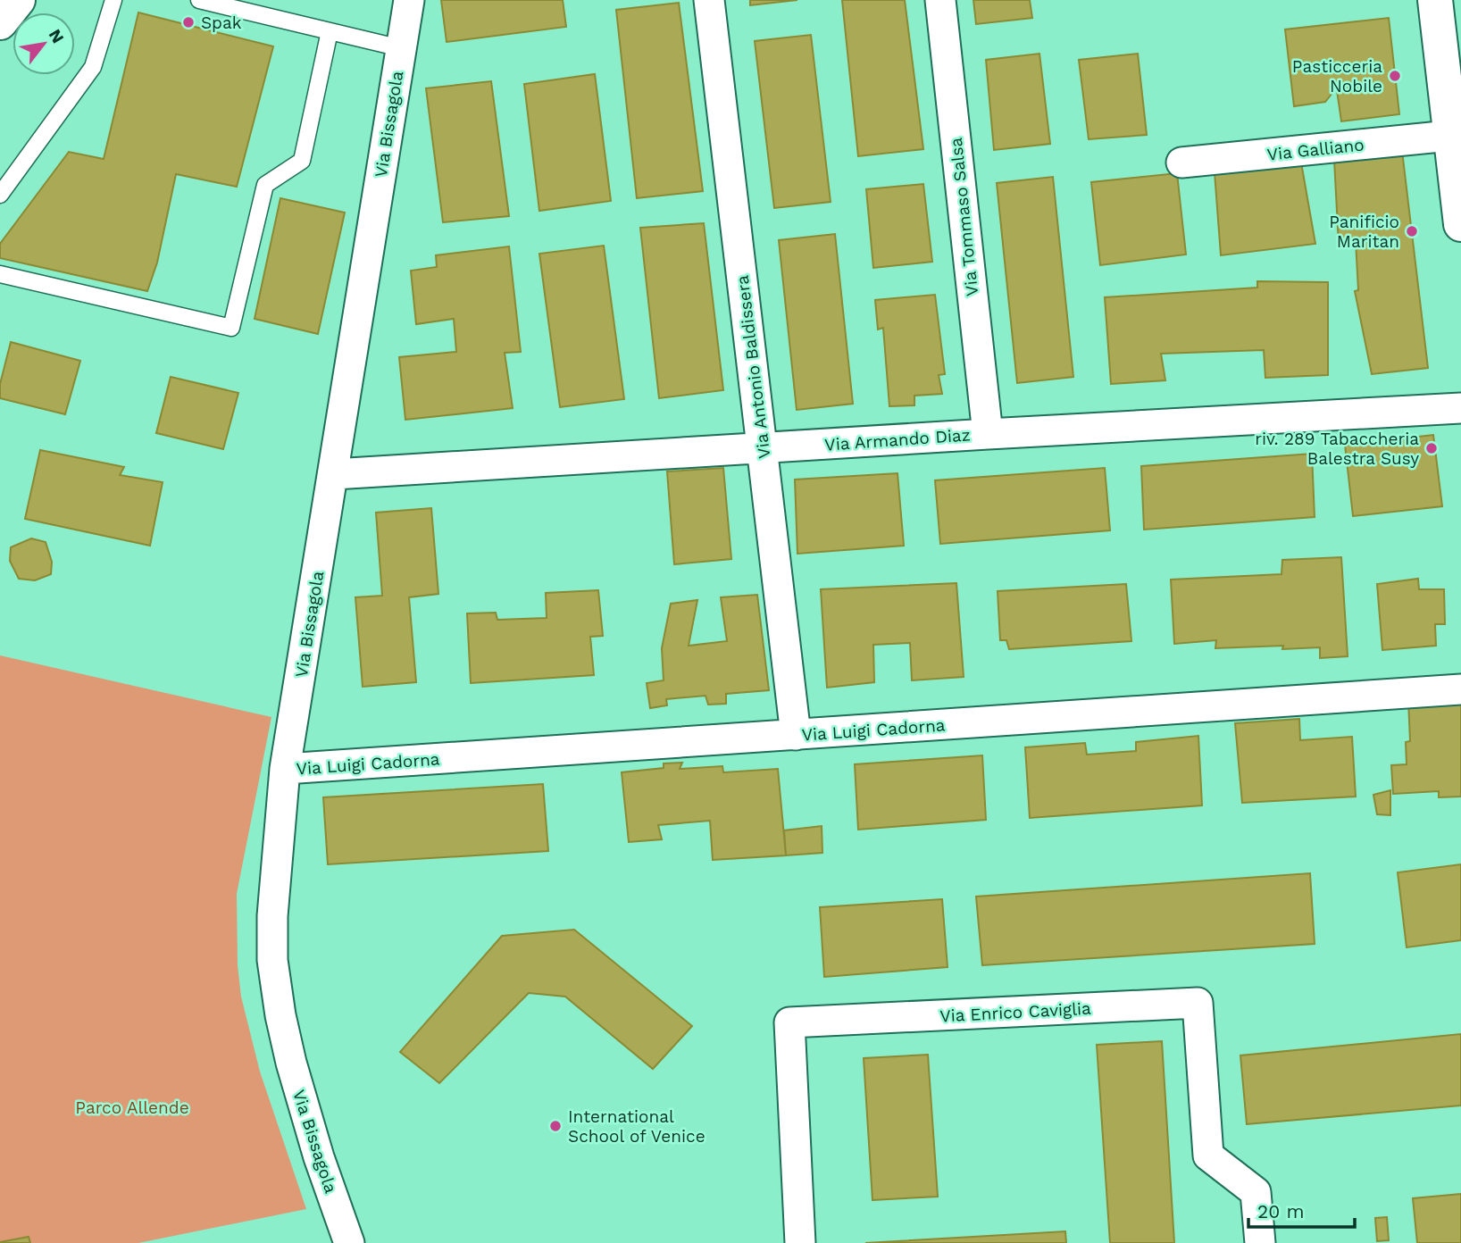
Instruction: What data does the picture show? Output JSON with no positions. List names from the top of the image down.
{
  "streets": {
    "street": [
      "Via Bissagola",
      "Via Galliano",
      "Via Tommaso Salsa",
      "Via Antonio Baldissera",
      "Via Armando Diaz",
      "Via Luigi Cadorna",
      "Via Enrico Caviglia"
    ]
  },
  "crossings": [
    ["Via Bissagola", "Via Armando Diaz"],
    ["Via Bissagola", "Via Luigi Cadorna"],
    ["Via Tommaso Salsa", "Via Armando Diaz"],
    ["Via Antonio Baldissera", "Via Armando Diaz"],
    ["Via Antonio Baldissera", "Via Luigi Cadorna"]
  ],
  "parks": ["Parco Allende"],
  "places": [
    "Spak",
    "Pasticceria Nobile",
    "Panificio Maritan",
    "riv. 289 Tabaccheria Balestra Susy",
    "International School of Venice"
  ],
  "scale_bar": "20 m",
  "north": "top right"
}
